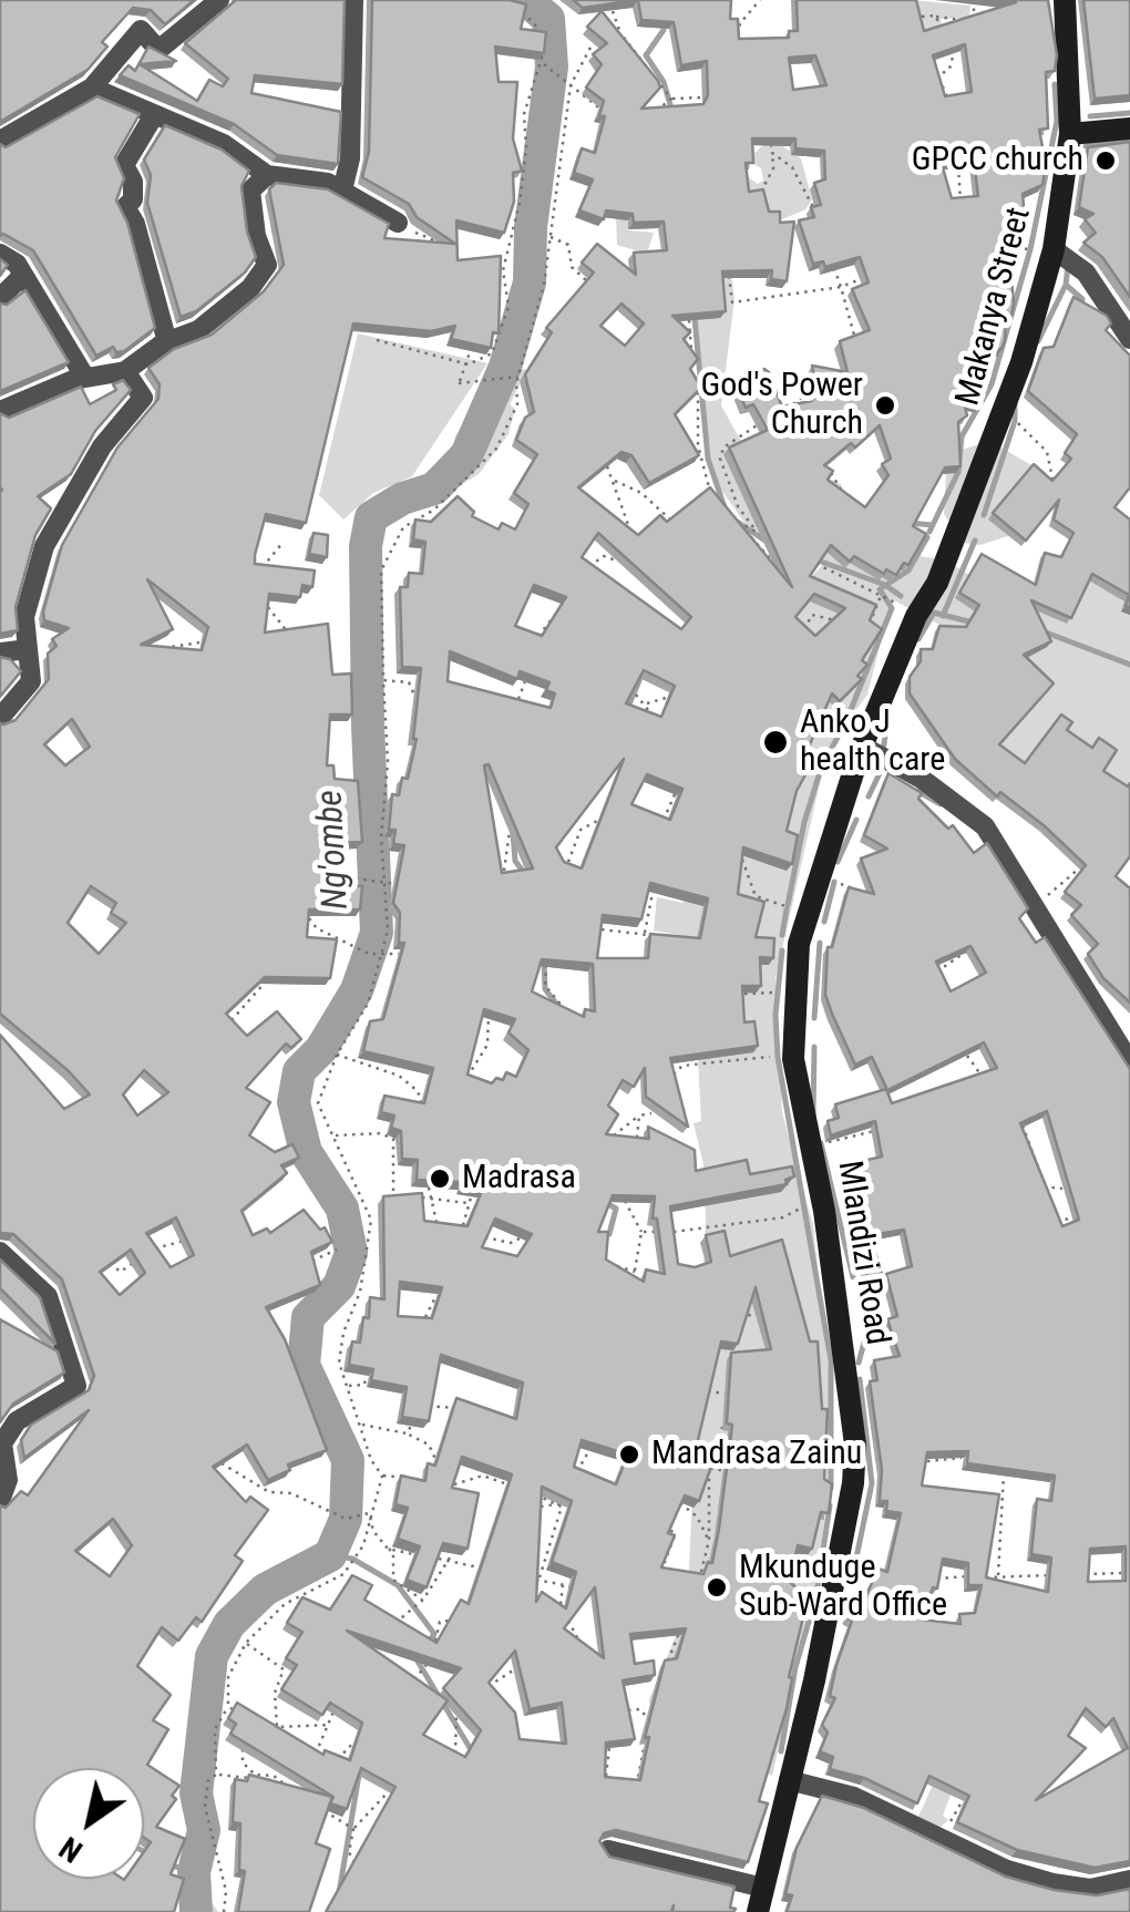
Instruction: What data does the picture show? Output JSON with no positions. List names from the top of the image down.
{
  "streets": {
    "street": ["Makanya Street", "Mlandizi Road"]
  },
  "crossings": [
    ["Makanya Street", "Mlandizi Road"]
  ],
  "water": ["Ng'ombe"],
  "places": [
    "GPCC church",
    "God's Power Church",
    "Anko J health care",
    "Madrasa",
    "Mandrasa Zainu",
    "Mkunduge Sub-Ward Office"
  ],
  "north": "bottom left"
}
